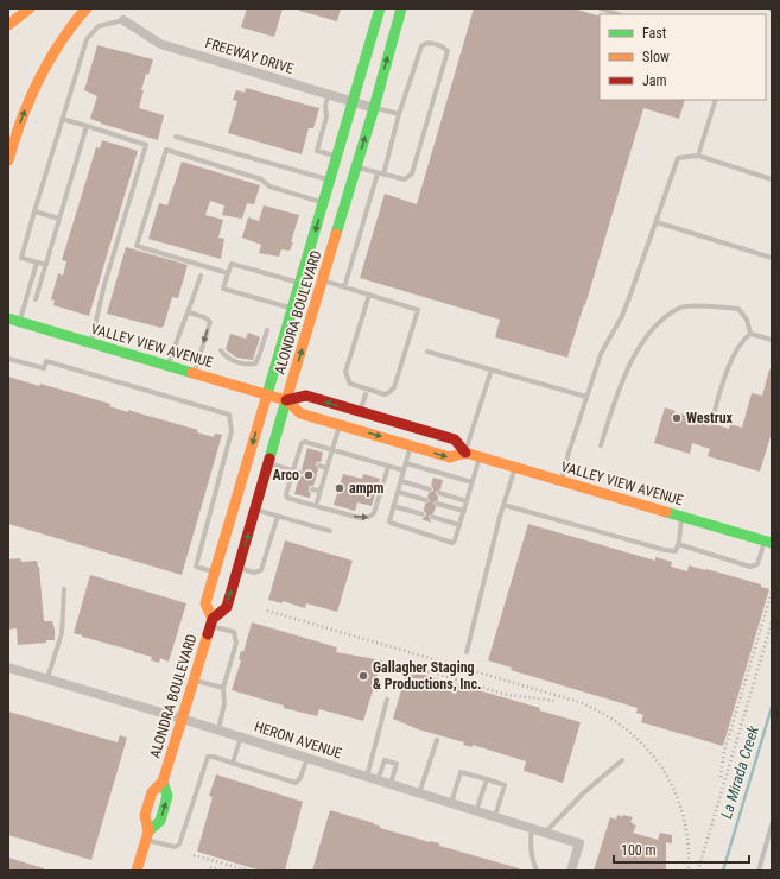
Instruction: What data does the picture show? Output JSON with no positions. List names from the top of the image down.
{
  "streets": {
    "main road": ["ALONDRA BOULEVARD", "VALLEY VIEW AVENUE"],
    "street": ["FREEWAY DRIVE", "HERON AVENUE"]
  },
  "crossings": [
    ["FREEWAY DRIVE", "ALONDRA BOULEVARD"],
    ["ALONDRA BOULEVARD", "VALLEY VIEW AVENUE"],
    ["ALONDRA BOULEVARD", "HERON AVENUE"]
  ],
  "water": ["La Mirada Creek"],
  "places": [
    "Westrux",
    "Arco",
    "ampm",
    "Gallagher Staging & Productions, Inc."
  ],
  "legend": ["Fast", "Slow", "Jam"],
  "scale_bar": "100 m"
}
